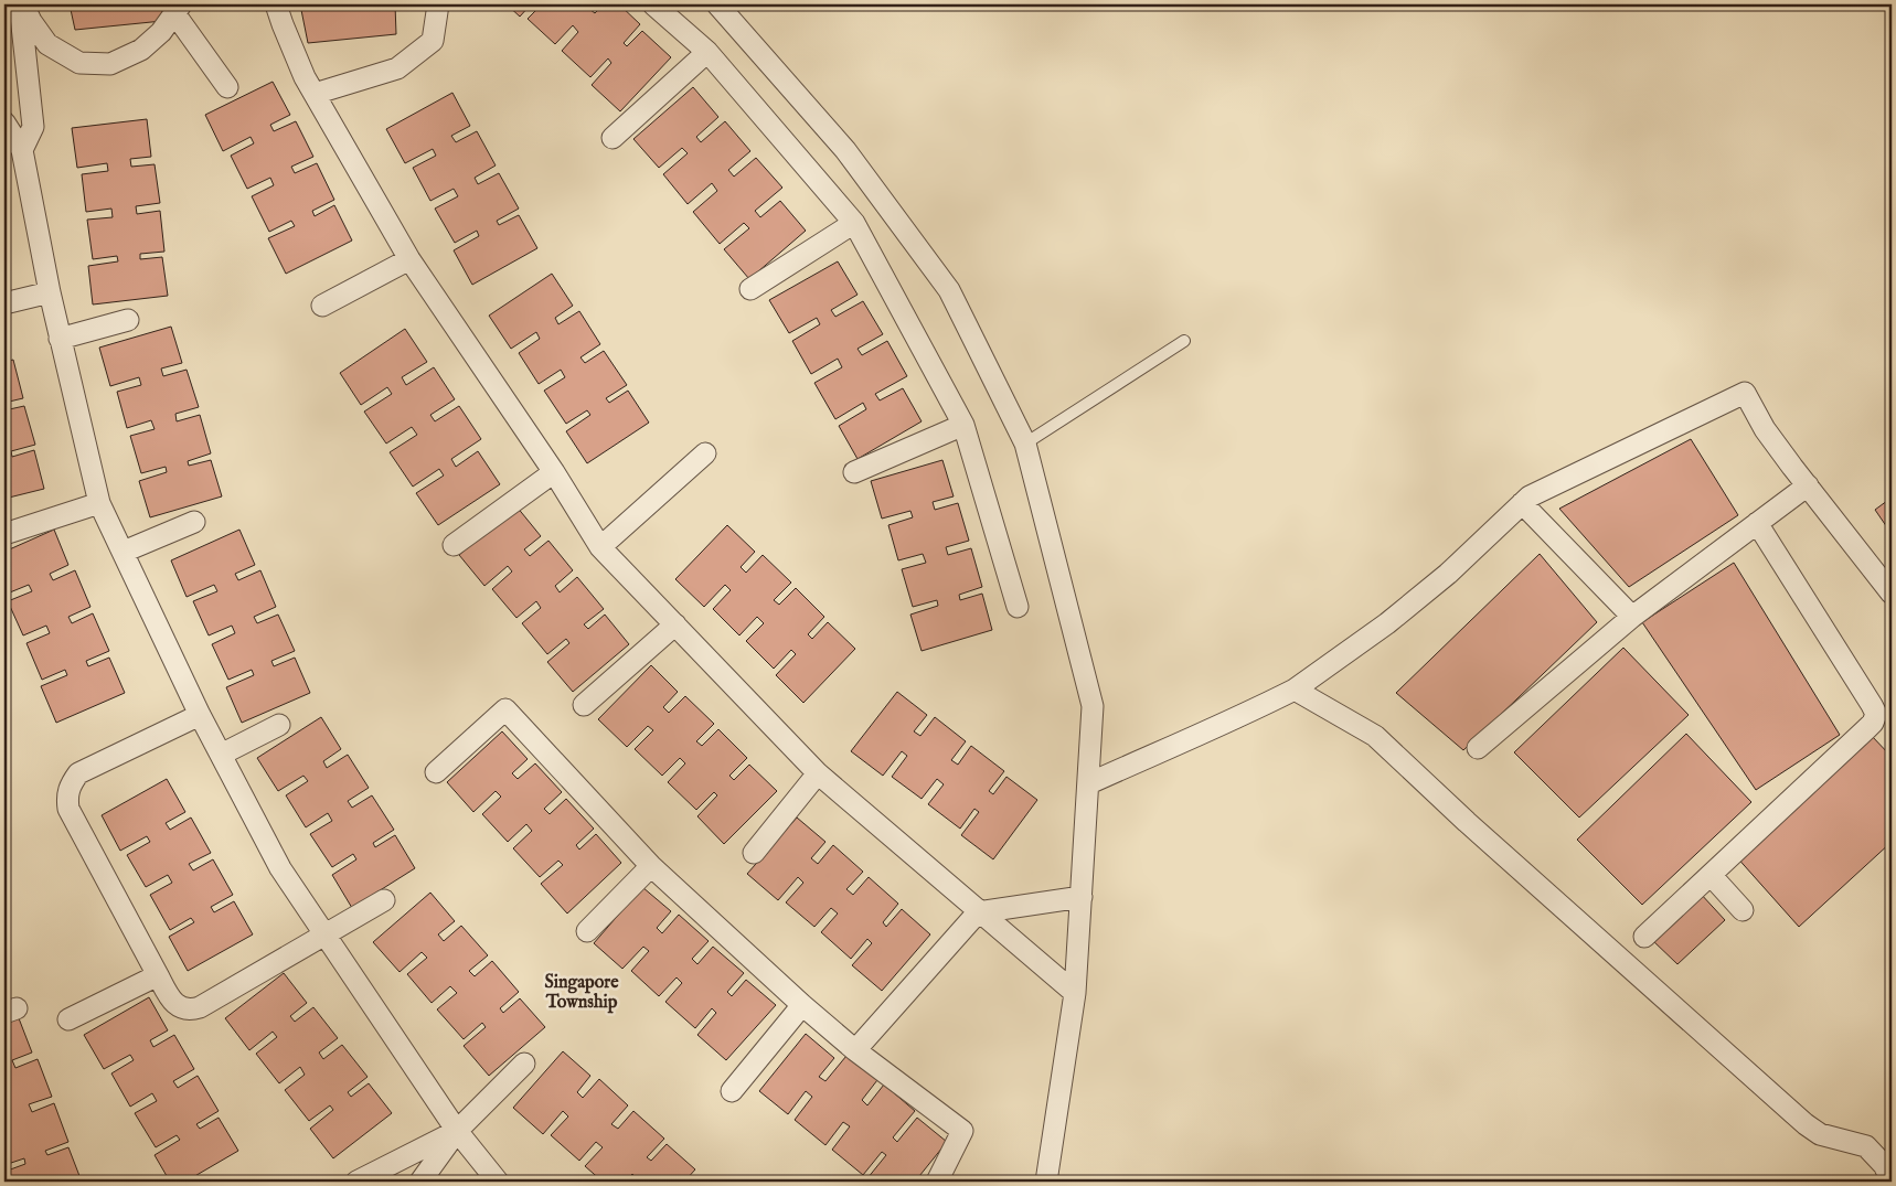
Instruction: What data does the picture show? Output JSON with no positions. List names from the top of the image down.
{
  "districts": ["Singapore Township"]
}
